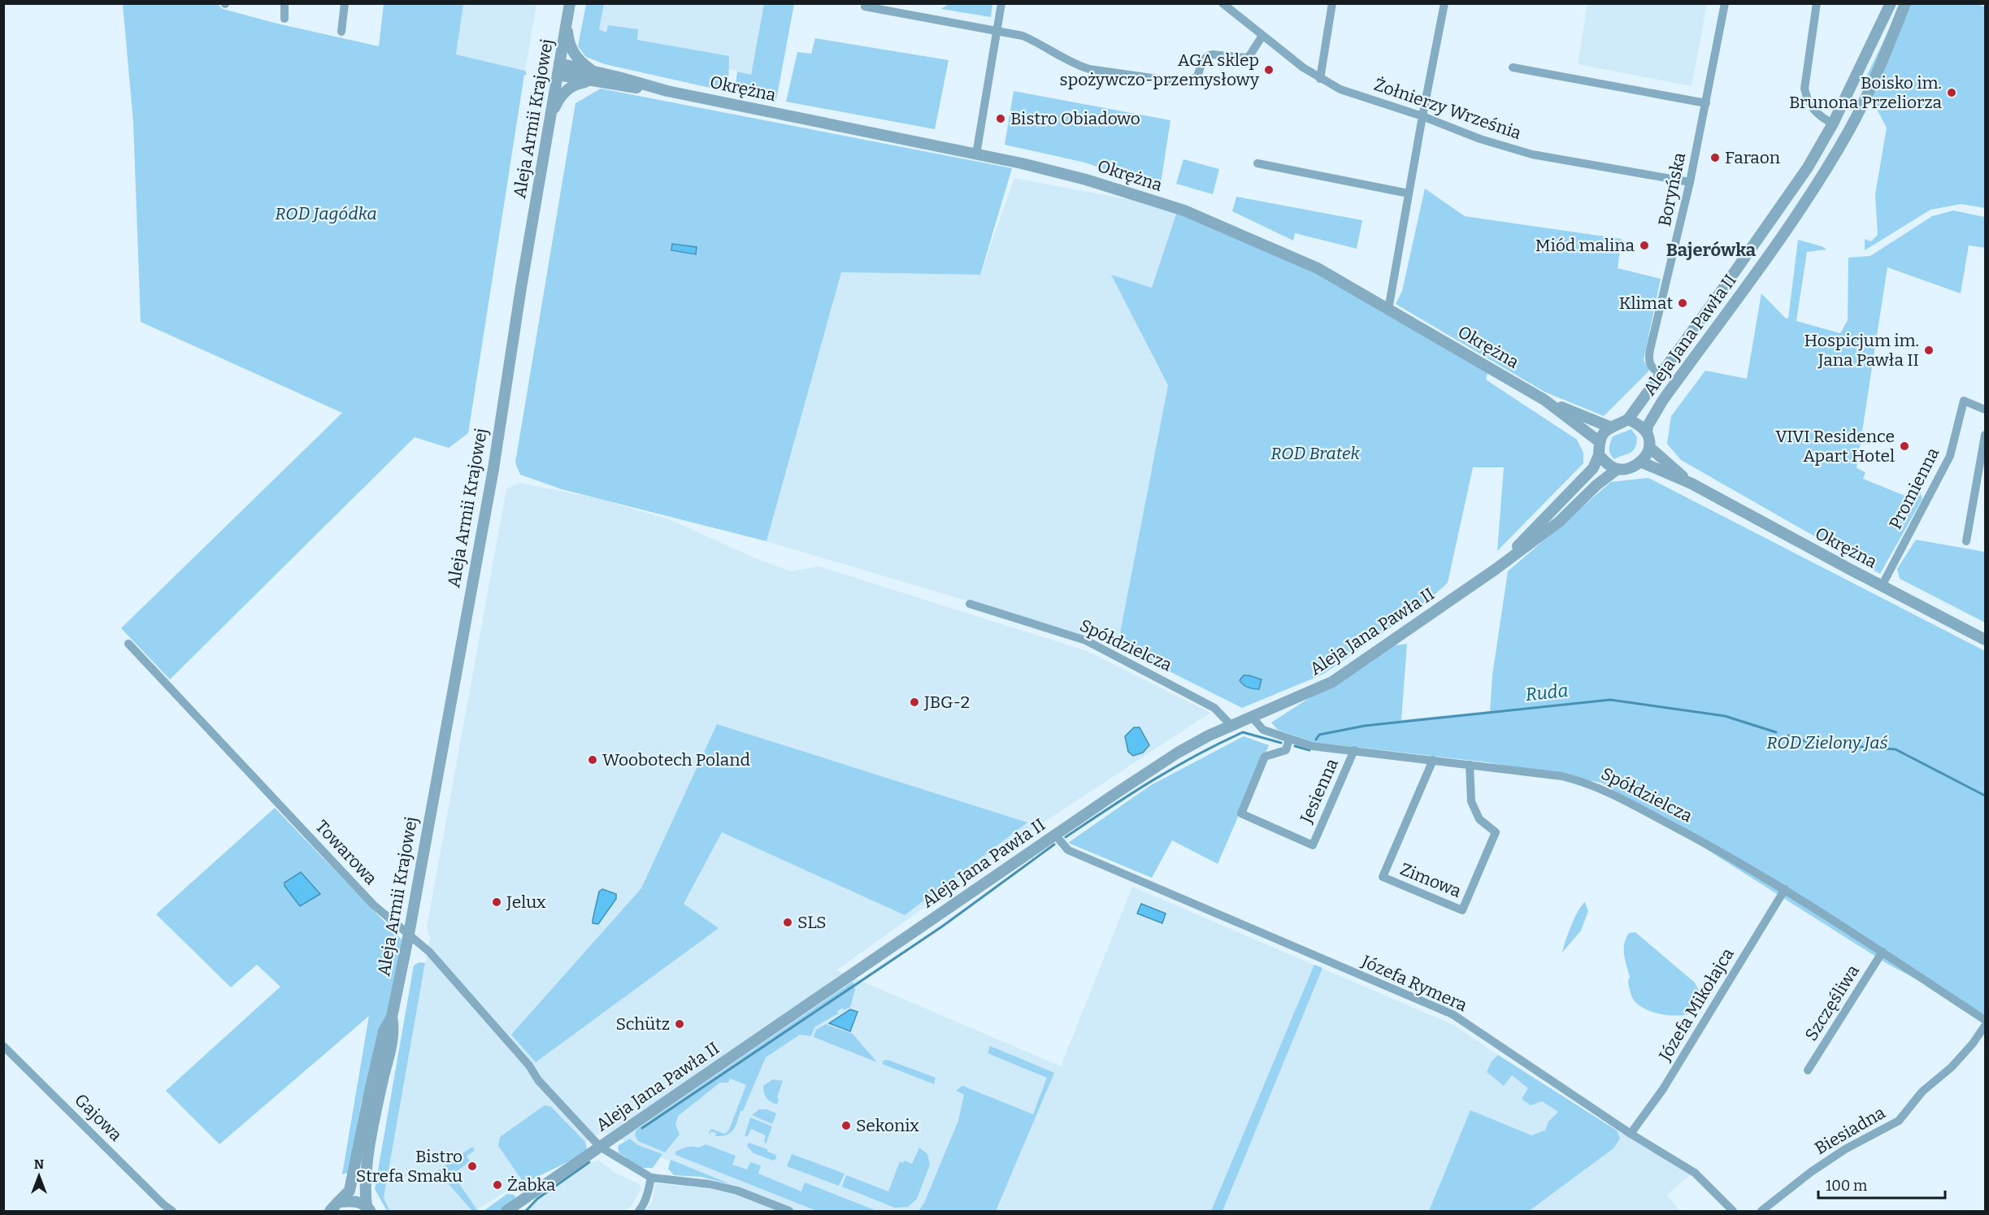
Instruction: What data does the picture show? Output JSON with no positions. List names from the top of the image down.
{
  "streets": {
    "street": [
      "Okrężna",
      "Żołnierzy Września",
      "Aleja Armii Krajowej",
      "Boryńska",
      "Aleja Jana Pawła II",
      "Promienna",
      "Spółdzielcza",
      "Jesienna",
      "Towarowa",
      "Zimowa",
      "Józefa Rymera",
      "Szczęśliwa",
      "Józefa Mikołajca",
      "Gajowa",
      "Biesiadna"
    ]
  },
  "crossings": [
    ["Okrężna", "Aleja Armii Krajowej"],
    ["Okrężna", "Aleja Jana Pawła II"],
    ["Okrężna", "Promienna"],
    ["Żołnierzy Września", "Boryńska"],
    ["Aleja Armii Krajowej", "Towarowa"],
    ["Boryńska", "Aleja Jana Pawła II"],
    ["Aleja Jana Pawła II", "Spółdzielcza"],
    ["Aleja Jana Pawła II", "Towarowa"],
    ["Aleja Jana Pawła II", "Józefa Rymera"],
    ["Spółdzielcza", "Jesienna"],
    ["Spółdzielcza", "Zimowa"],
    ["Spółdzielcza", "Szczęśliwa"],
    ["Spółdzielcza", "Józefa Mikołajca"],
    ["Józefa Rymera", "Józefa Mikołajca"]
  ],
  "districts": ["Bajerówka"],
  "water": ["Ruda"],
  "parks": ["ROD Jagódka", "ROD Bratek", "ROD Zielony Jaś"],
  "places": [
    "AGA sklep spożywczo-przemysłowy",
    "Boisko im. Brunona Przeliorza",
    "Bistro Obiadowo",
    "Faraon",
    "Miód malina",
    "Klimat",
    "Hospicjum im. Jana Pawła II",
    "VIVI Residence Apart Hotel",
    "JBG-2",
    "Woobotech Poland",
    "Jelux",
    "SLS",
    "Schütz",
    "Sekonix",
    "Bistro Strefa Smaku",
    "Żabka"
  ],
  "scale_bar": "100 m",
  "north": "top"
}
